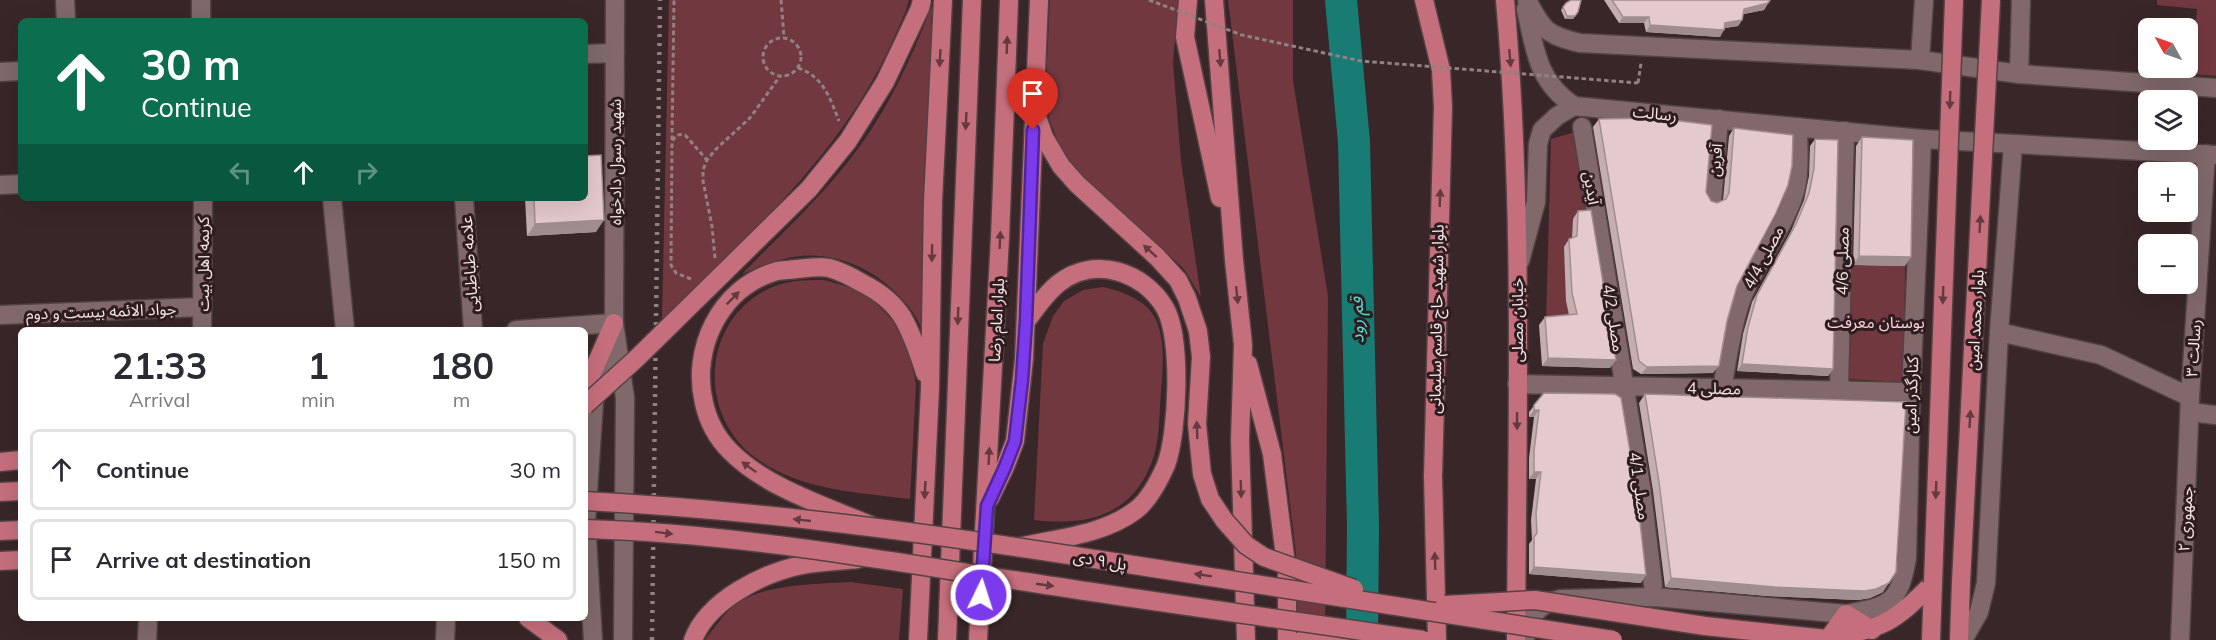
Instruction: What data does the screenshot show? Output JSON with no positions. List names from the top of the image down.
{
  "streets": {
    "main road": [
      "بلوار شهید حاج قاسم سلیمانی",
      "بلوار امام رضا",
      "خیابان مصلی",
      "بلوار محمد امین",
      "پل ۹ دی"
    ],
    "street": [
      "رسالت",
      "آفرین",
      "شهید رسول دادخواه",
      "آیدین",
      "مصلی 4/4",
      "مصلی 4/6",
      "کریمه اهل بیت",
      "علامه طباطبایی",
      "جواد الائمه بیست و دوم",
      "مصلی 4/2",
      "رسالت ۳",
      "مصلی 4",
      "کنارگذر امین",
      "مصلی 4/1",
      "جمهوری ۲"
    ]
  },
  "crossings": [
    ["رسالت", "آفرین"],
    ["رسالت", "مصلی 4/4"],
    ["رسالت", "مصلی 4/6"],
    ["رسالت", "کنارگذر امین"],
    ["آیدین", "مصلی 4/2"],
    ["مصلی 4/4", "مصلی 4"],
    ["مصلی 4/6", "مصلی 4"],
    ["کریمه اهل بیت", "جواد الائمه بیست و دوم"],
    ["مصلی 4/2", "مصلی 4"],
    ["مصلی 4/2", "مصلی 4/1"],
    ["خیابان مصلی", "مصلی 4"],
    ["رسالت ۳", "جمهوری ۲"],
    ["مصلی 4", "کنارگذر امین"],
    ["مصلی 4", "مصلی 4/1"]
  ],
  "one_way": ["بلوار شهید حاج قاسم سلیمانی", "خیابان مصلی"],
  "water": ["قم رود"],
  "parks": ["بوستان معرفت"],
  "north": "top left",
  "page": {
    "map_buttons": ["+", "−"],
    "turn": ["30 m", "Continue"],
    "eta": [
      "21:33",
      "Arrival",
      "1",
      "min",
      "180",
      "m"
    ],
    "list": [
      {
        "name": "Continue",
        "value": "30 m"
      },
      {
        "name": "Arrive at destination",
        "value": "150 m"
      }
    ]
  }
}
